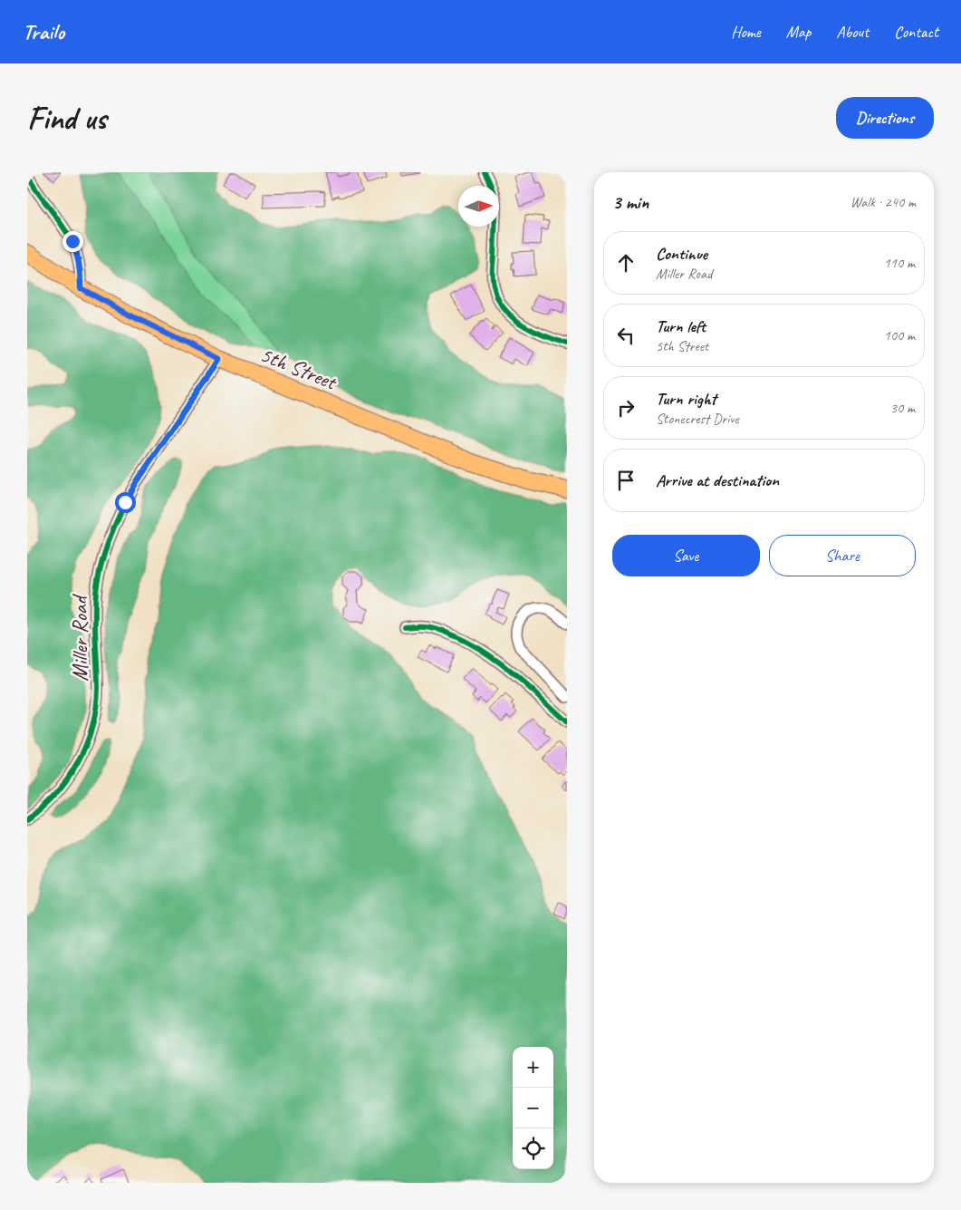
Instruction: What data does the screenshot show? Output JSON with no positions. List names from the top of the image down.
{
  "streets": {
    "main road": ["5th Street"],
    "street": ["Miller Road"]
  },
  "crossings": [
    ["5th Street", "Miller Road"]
  ],
  "north": "right",
  "page": {
    "header": "Trailo",
    "nav": [
      "Home",
      "Map",
      "About",
      "Contact"
    ],
    "buttons": [
      "Directions",
      ["Save", "Share"]
    ],
    "title": "Find us",
    "heading": ["3 min", "Walk · 240 m"],
    "list": [
      ["Continue", "Miller Road", "110 m"],
      ["Turn left", "5th Street", "100 m"],
      ["Turn right", "Stonecrest Drive", "30 m"],
      "Arrive at destination"
    ],
    "map_buttons": ["+", "−"]
  }
}
